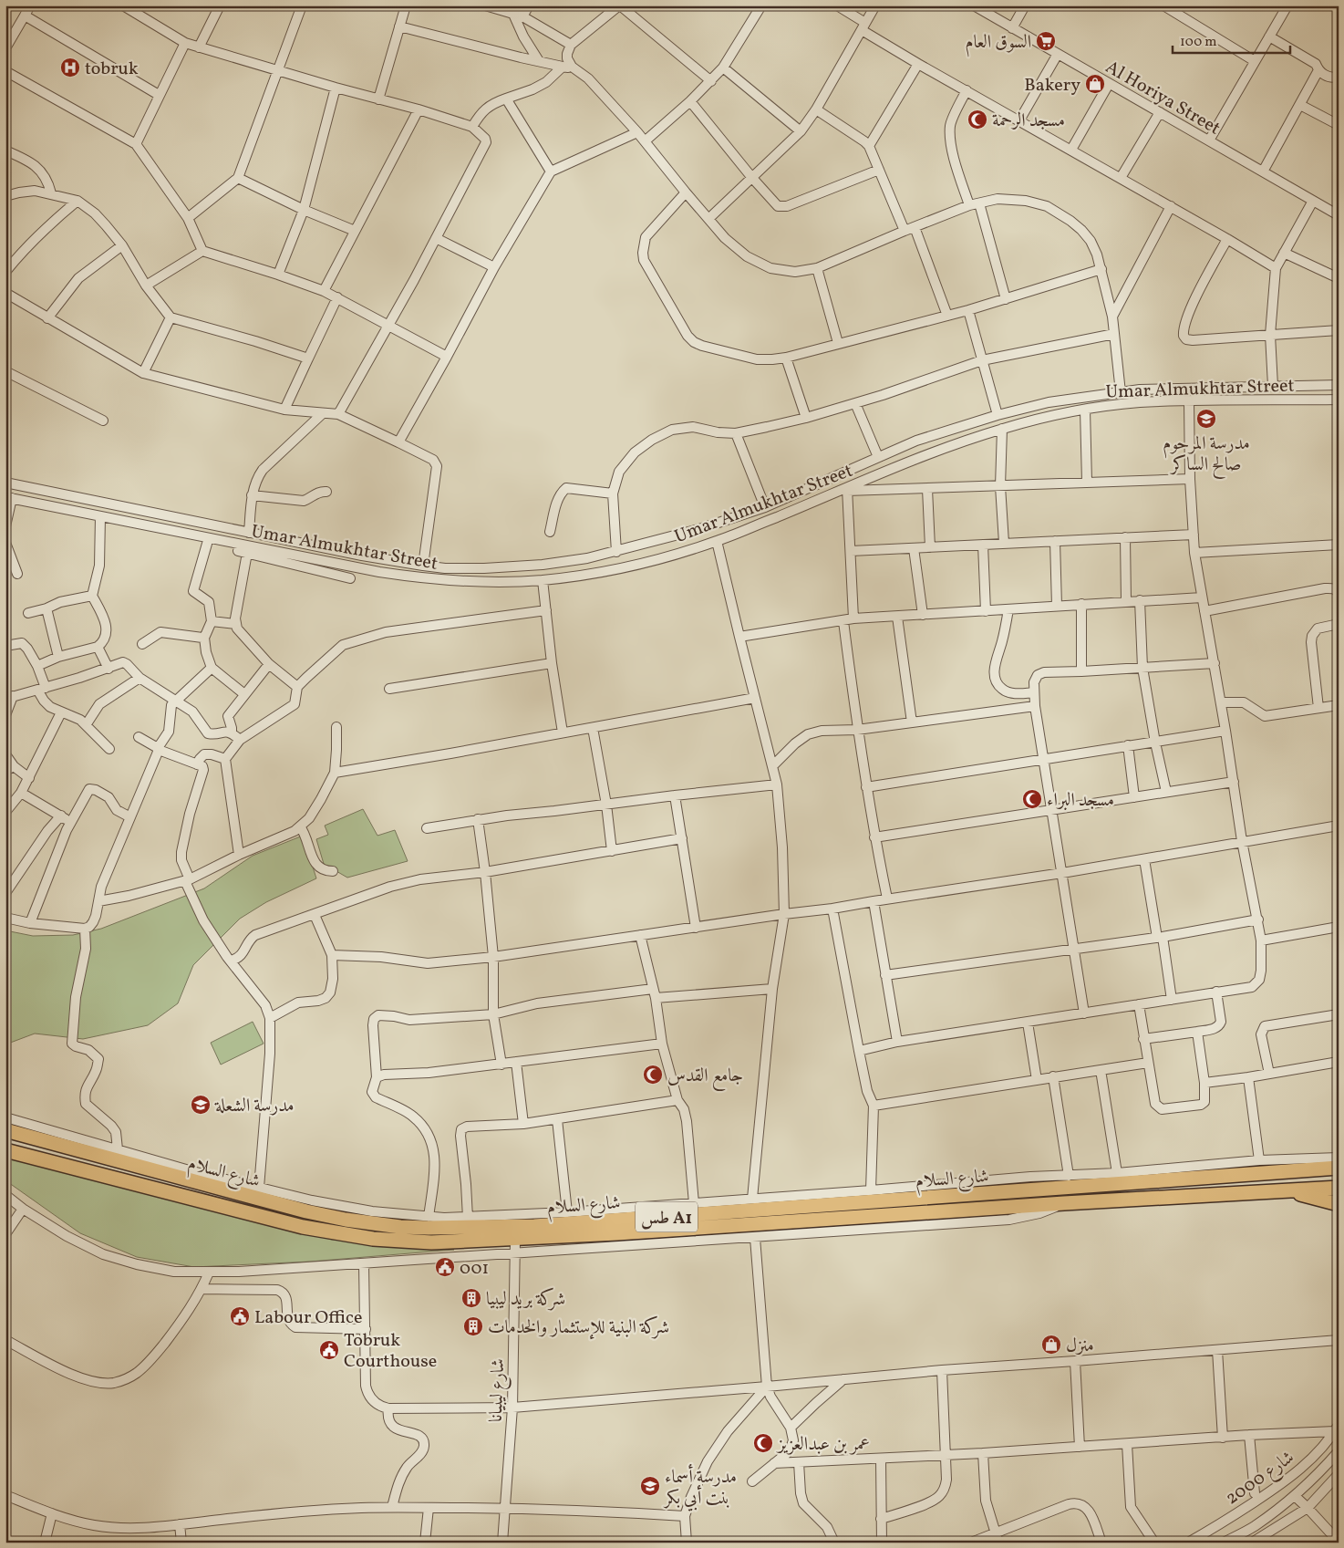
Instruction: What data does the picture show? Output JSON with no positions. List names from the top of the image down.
{
  "streets": {
    "highway": ["شارع السلام", "طس A1"],
    "street": [
      "Al Horiya Street",
      "Umar Almukhtar Street",
      "شارع ليبيانا",
      "شارع 2000"
    ]
  },
  "crossings": [
    ["شارع السلام", "شارع ليبيانا"]
  ],
  "places": {
    "supermarket": ["السوق العام"],
    "hospital": ["tobruk"],
    "shop": ["Bakery", "منزل"],
    "mosque": [
      "مسجد الرحمة",
      "مسجد البراء",
      "جامع القدس",
      "عمر بن عبدالعزيز"
    ],
    "school or university": ["مدرسة المرحوم صالح الساكر", "مدرسة الشعلة", "مدرسة أسماء بنت أبي بكر"],
    "public building": ["001", "Labour Office", "Tobruk Courthouse"],
    "building": ["شركة بريد ليبيا", "شركة البنية للإستثمار والخدمات"]
  },
  "scale_bar": "100 m"
}
